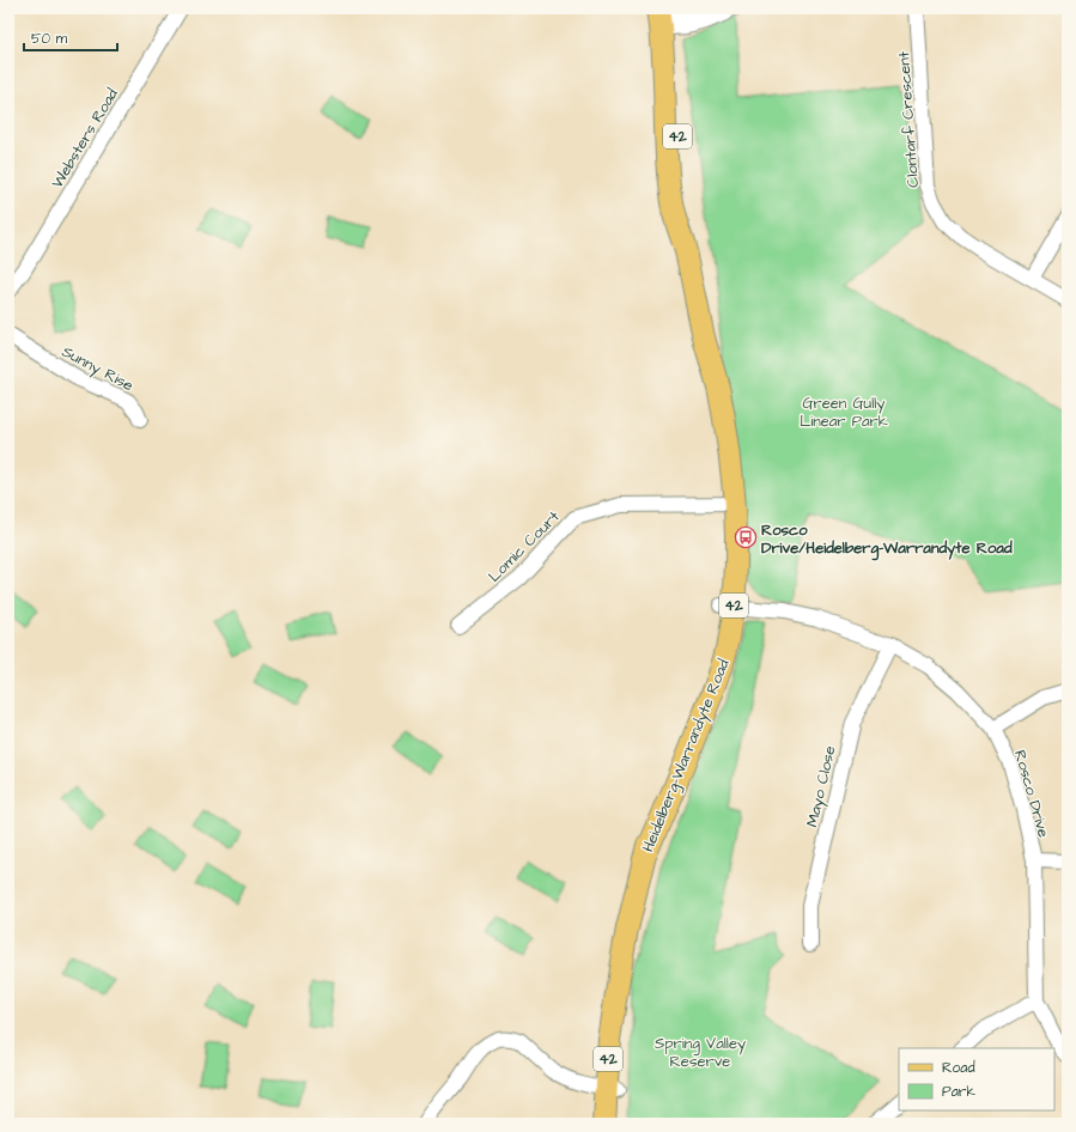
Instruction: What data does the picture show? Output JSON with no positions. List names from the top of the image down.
{
  "streets": {
    "main road": ["42", "Heidelberg-Warrandyte Road"],
    "street": [
      "Clontarf Crescent",
      "Websters Road",
      "Sunny Rise",
      "Lomic Court",
      "Mayo Close",
      "Rosco Drive"
    ]
  },
  "crossings": [
    ["Lomic Court", "Heidelberg-Warrandyte Road"],
    ["Heidelberg-Warrandyte Road", "Rosco Drive"],
    ["Mayo Close", "Rosco Drive"]
  ],
  "parks": ["Green Gully Linear Park", "Spring Valley Reserve"],
  "places": {
    "bus stop": ["Rosco Drive/Heidelberg-Warrandyte Road"]
  },
  "legend": ["Road", "Park"],
  "scale_bar": "50 m"
}
